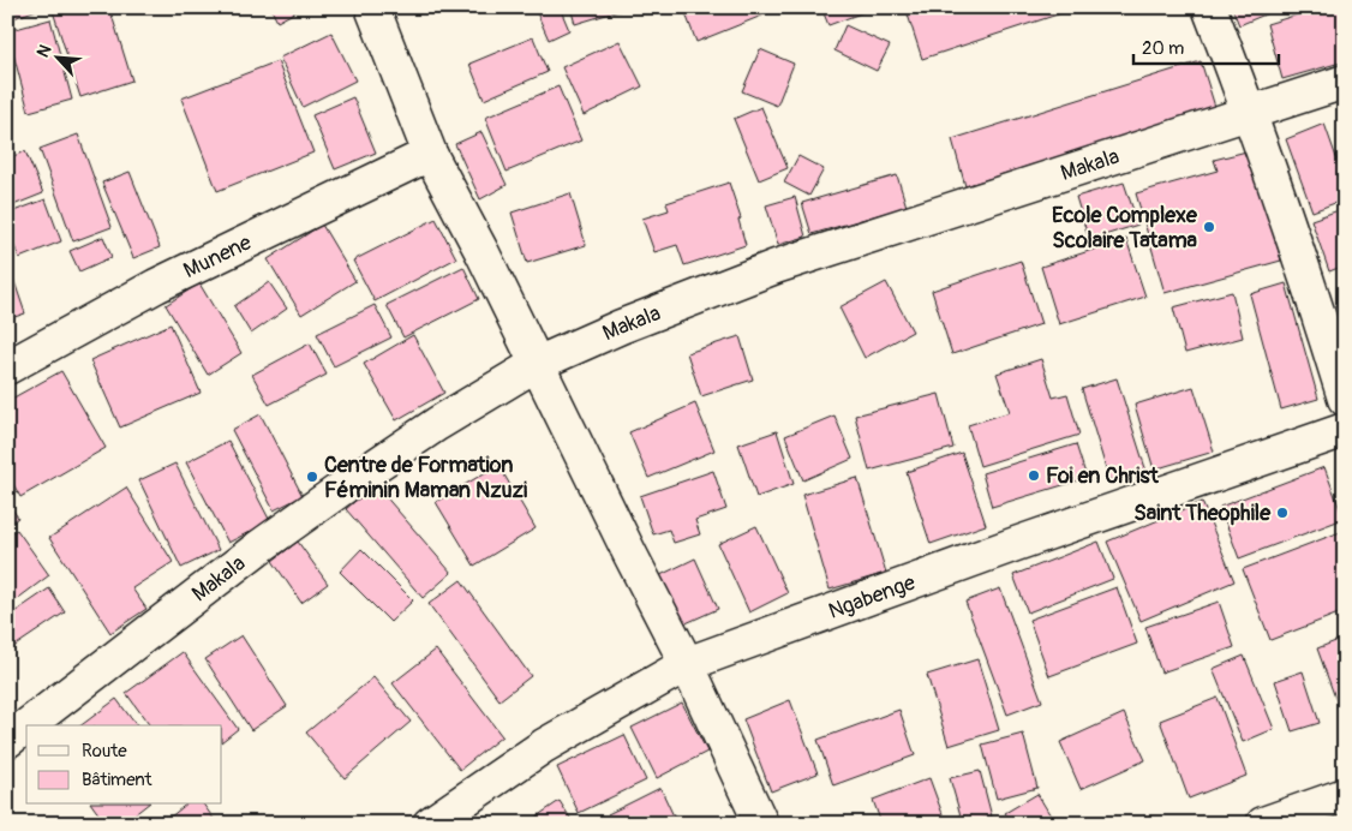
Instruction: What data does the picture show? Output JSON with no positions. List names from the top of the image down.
{
  "streets": {
    "street": ["Makala", "Munene", "Ngabenge"]
  },
  "places": [
    "Ecole Complexe Scolaire Tatama",
    "Foi en Christ",
    "Centre de Formation Féminin Maman Nzuzi",
    "Saint Theophile"
  ],
  "legend": ["Route", "Bâtiment"],
  "scale_bar": "20 m",
  "north": "top left"
}
